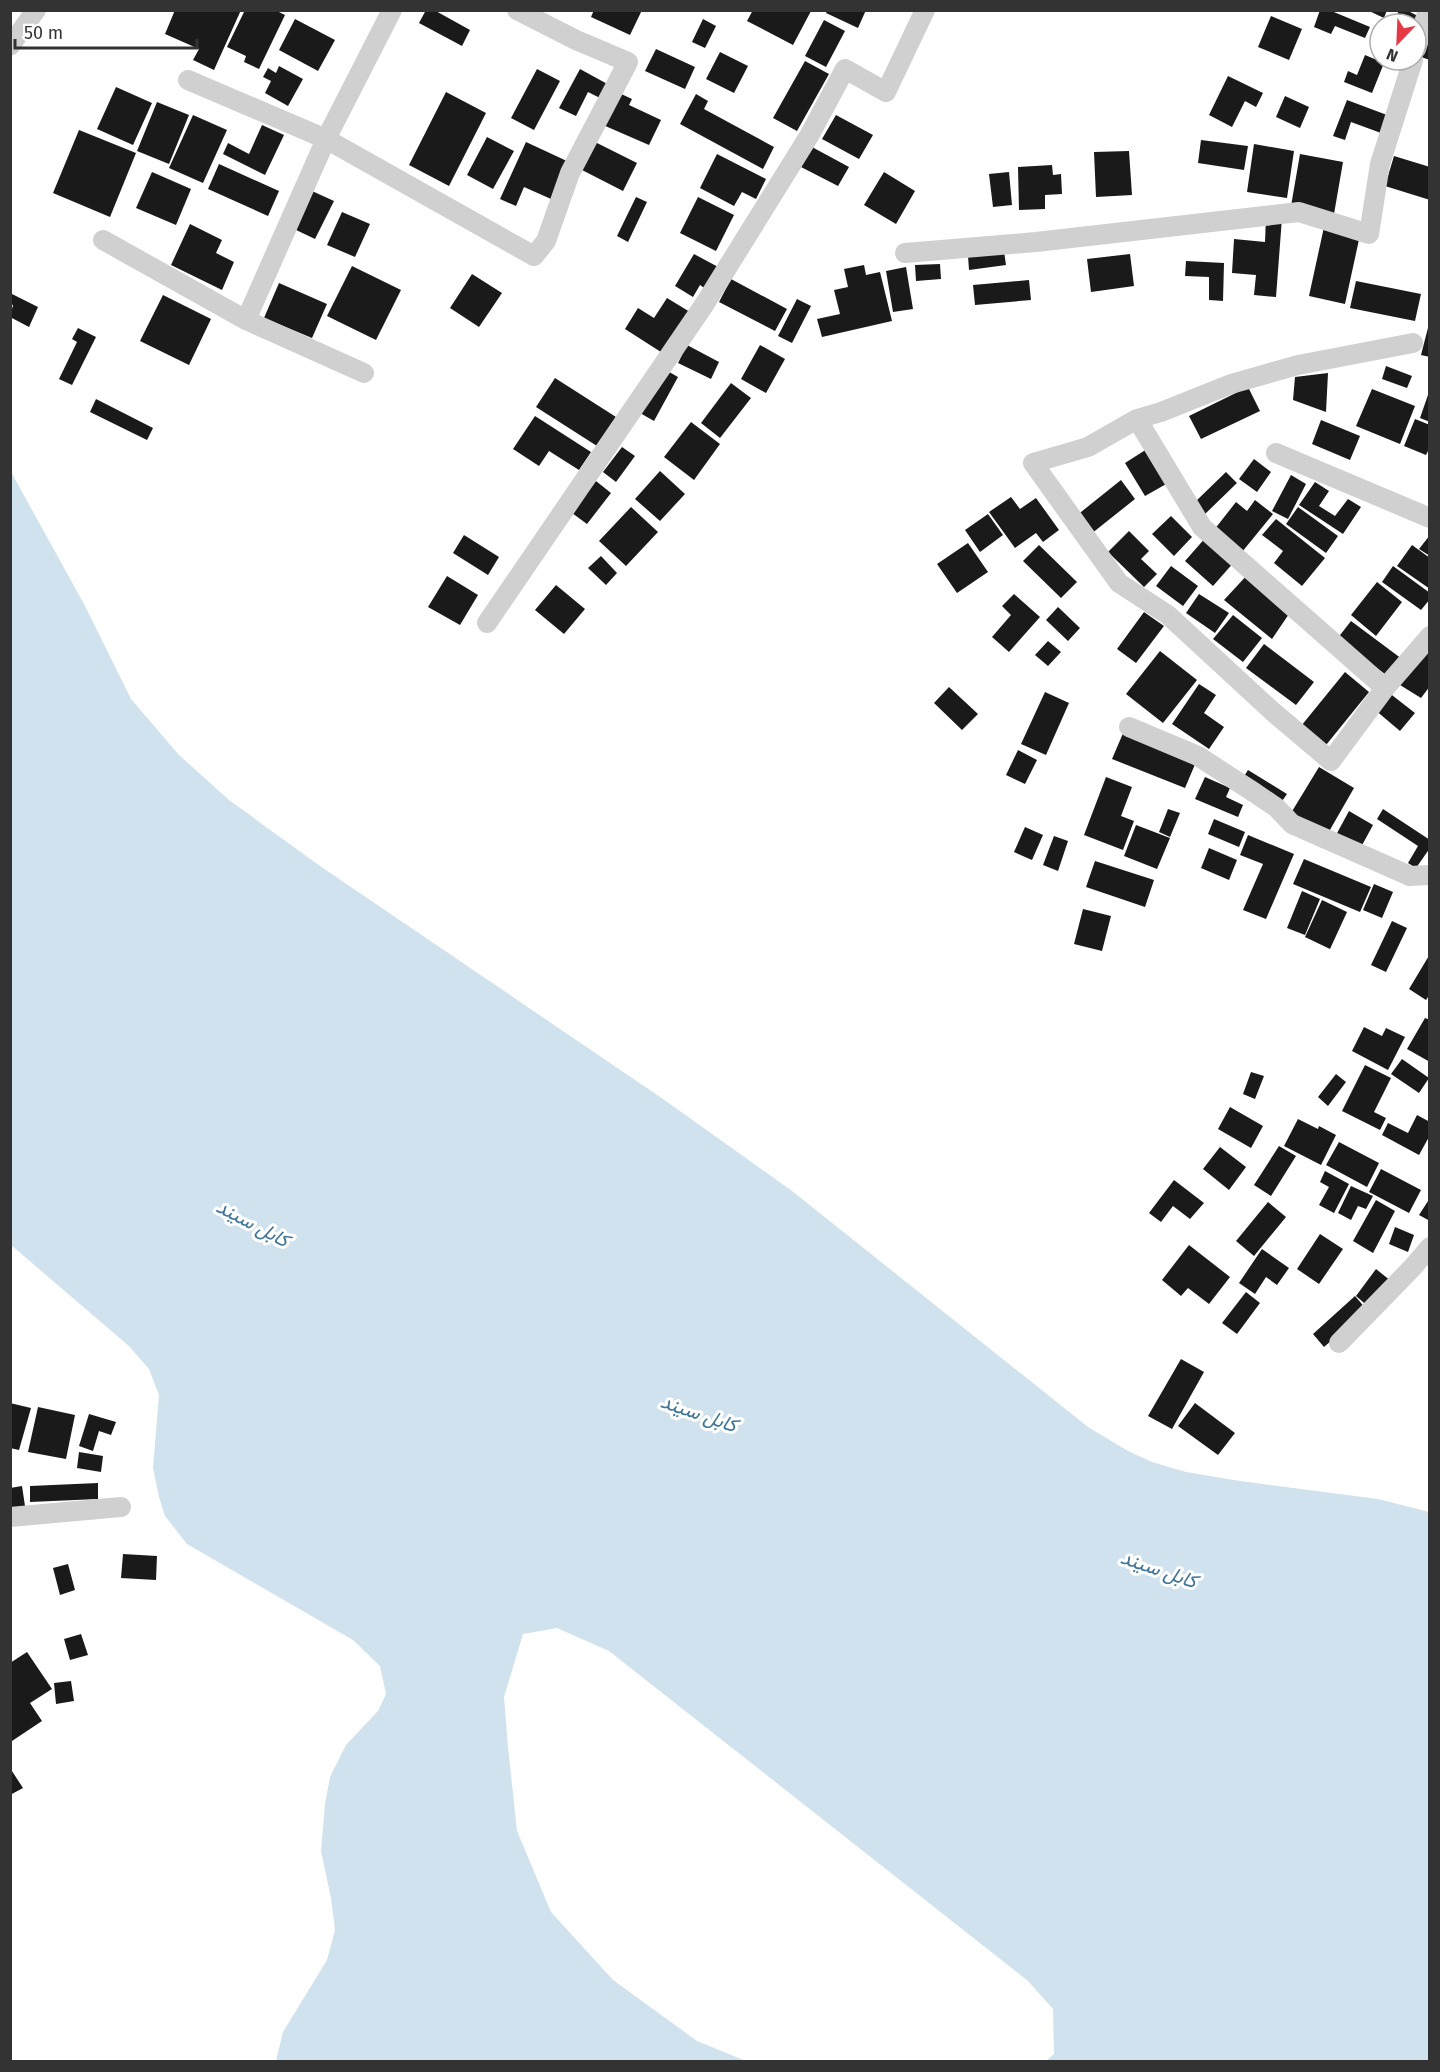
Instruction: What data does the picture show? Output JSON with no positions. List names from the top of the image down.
{
  "water": ["کابل سيند"],
  "scale_bar": "50 m",
  "north": "bottom left"
}
